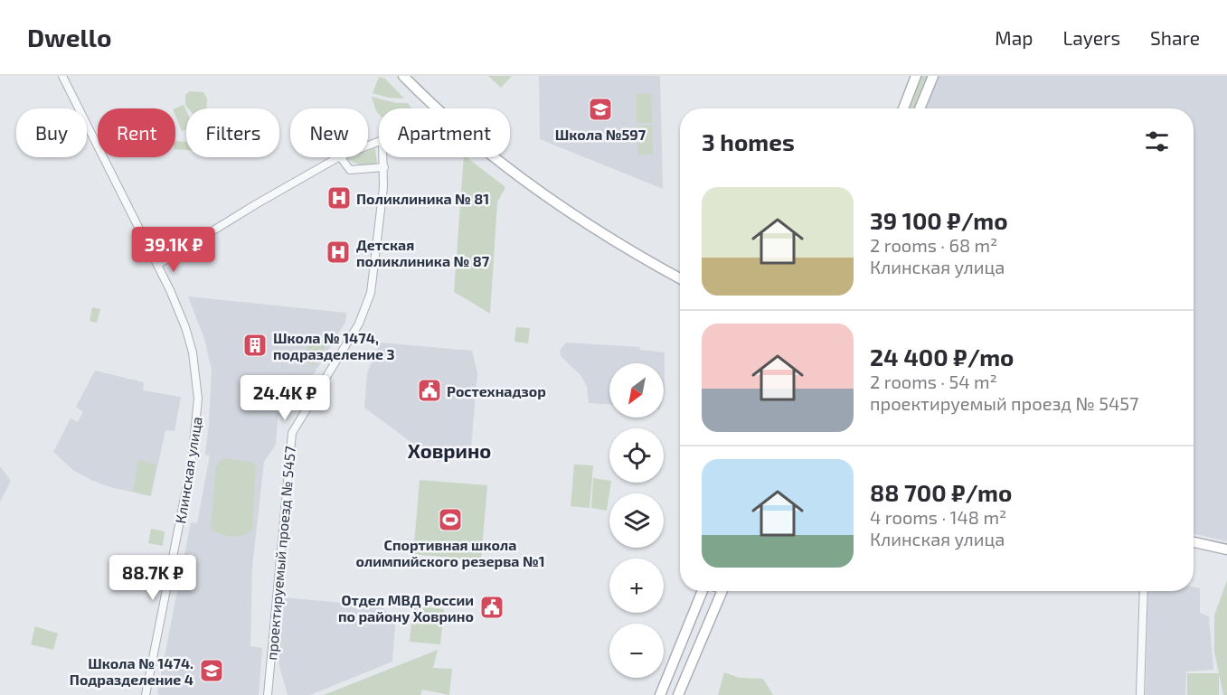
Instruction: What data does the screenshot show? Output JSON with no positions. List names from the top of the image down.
{
  "streets": {
    "street": ["Клинская улица", "проектируемый проезд № 5457"]
  },
  "districts": ["Ховрино"],
  "places": {
    "school or university": ["Школа №597", "Школа № 1474. Подразделение 4"],
    "hospital": ["Поликлиника № 81", "Детская поликлиника № 87"],
    "building": ["Школа № 1474, подразделение 3"],
    "public building": ["Ростехнадзор", "Отдел МВД России по району Ховрино"],
    "sports": ["Спортивная школа олимпийского резерва №1"]
  },
  "north": "bottom left",
  "page": {
    "header": "Dwello",
    "nav": ["Map", "Layers", "Share"],
    "chip": [
      "Buy",
      "Rent",
      "Filters",
      "New",
      "Apartment"
    ],
    "heading": "3 homes",
    "list": [
      {
        "name": "39 100 ₽/mo",
        "note": "2 rooms · 68 m² · Клинская улица"
      },
      {
        "name": "24 400 ₽/mo",
        "note": "2 rooms · 54 m² · проектируемый проезд № 5457"
      },
      {
        "name": "88 700 ₽/mo",
        "note": "4 rooms · 148 m² · Клинская улица"
      }
    ],
    "price": ["39.1K ₽", "24.4K ₽", "88.7K ₽"],
    "map_buttons": ["+", "−"]
  }
}
